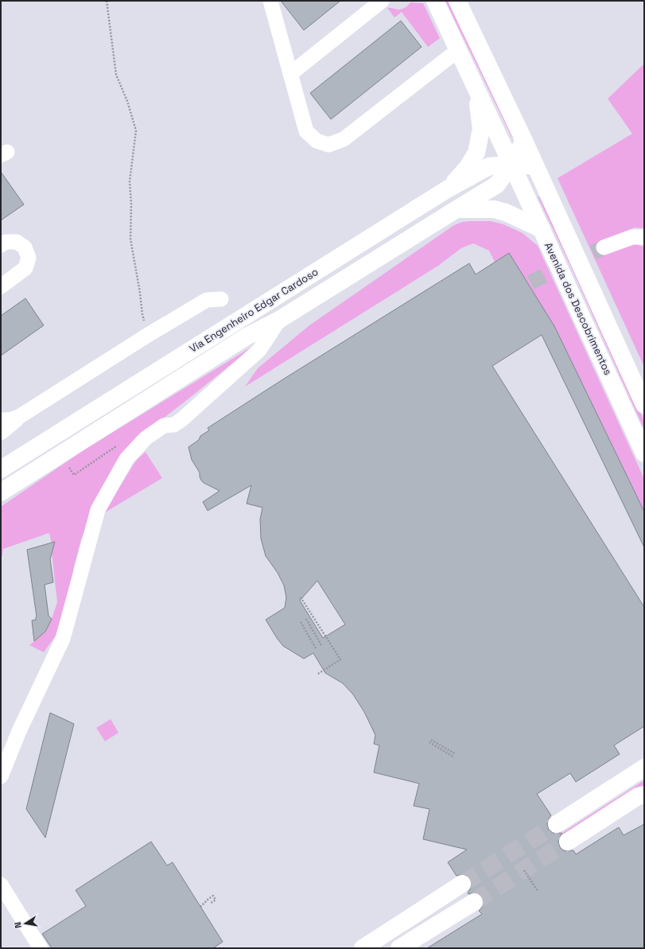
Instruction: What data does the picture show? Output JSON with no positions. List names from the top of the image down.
{
  "streets": {
    "main road": ["Avenida dos Descobrimentos", "Via Engenheiro Edgar Cardoso"]
  },
  "crossings": [
    ["Avenida dos Descobrimentos", "Via Engenheiro Edgar Cardoso"]
  ],
  "north": "left"
}
